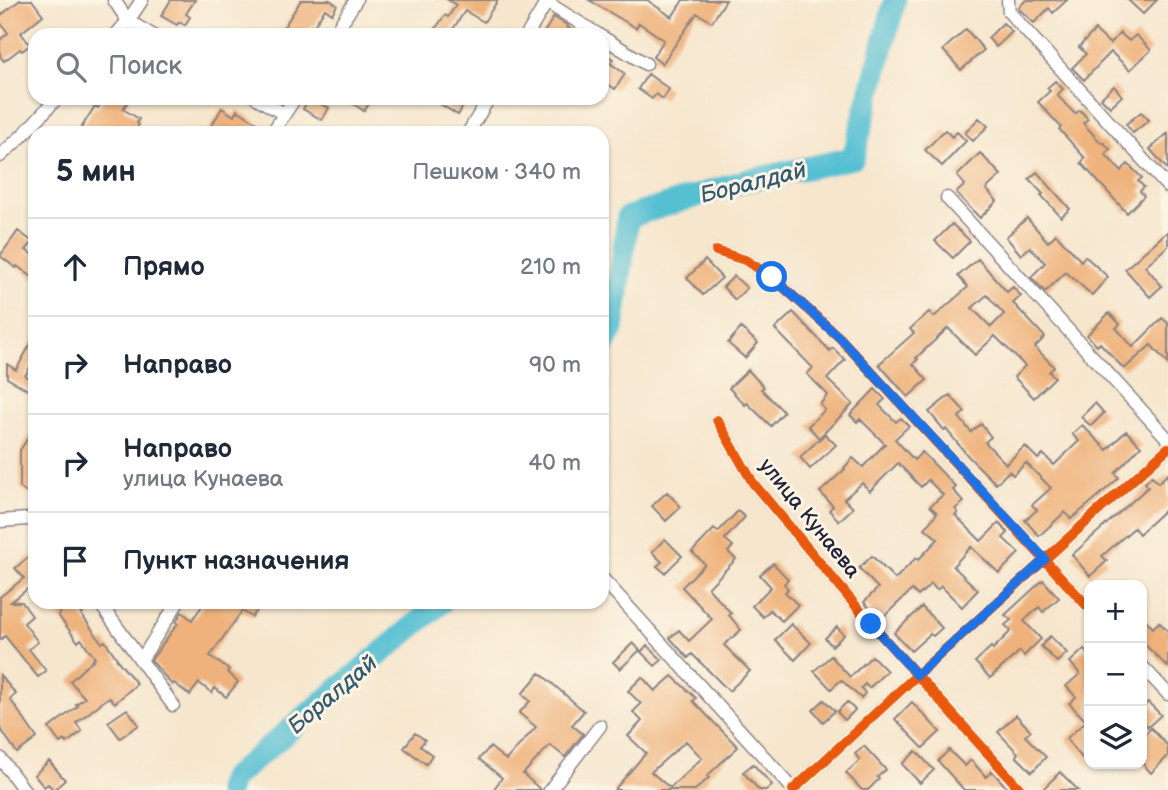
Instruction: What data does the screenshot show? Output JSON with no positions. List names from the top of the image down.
{
  "streets": {
    "street": ["улица Кунаева"]
  },
  "water": ["Боралдай"],
  "page": {
    "search": "Поиск",
    "heading": ["5 мин", "Пешком · 340 m"],
    "list": [
      ["Прямо", "210 m"],
      ["Направо", "90 m"],
      ["Направо", "улица Кунаева", "40 m"],
      "Пункт назначения"
    ],
    "map_buttons": ["+", "−"]
  }
}
